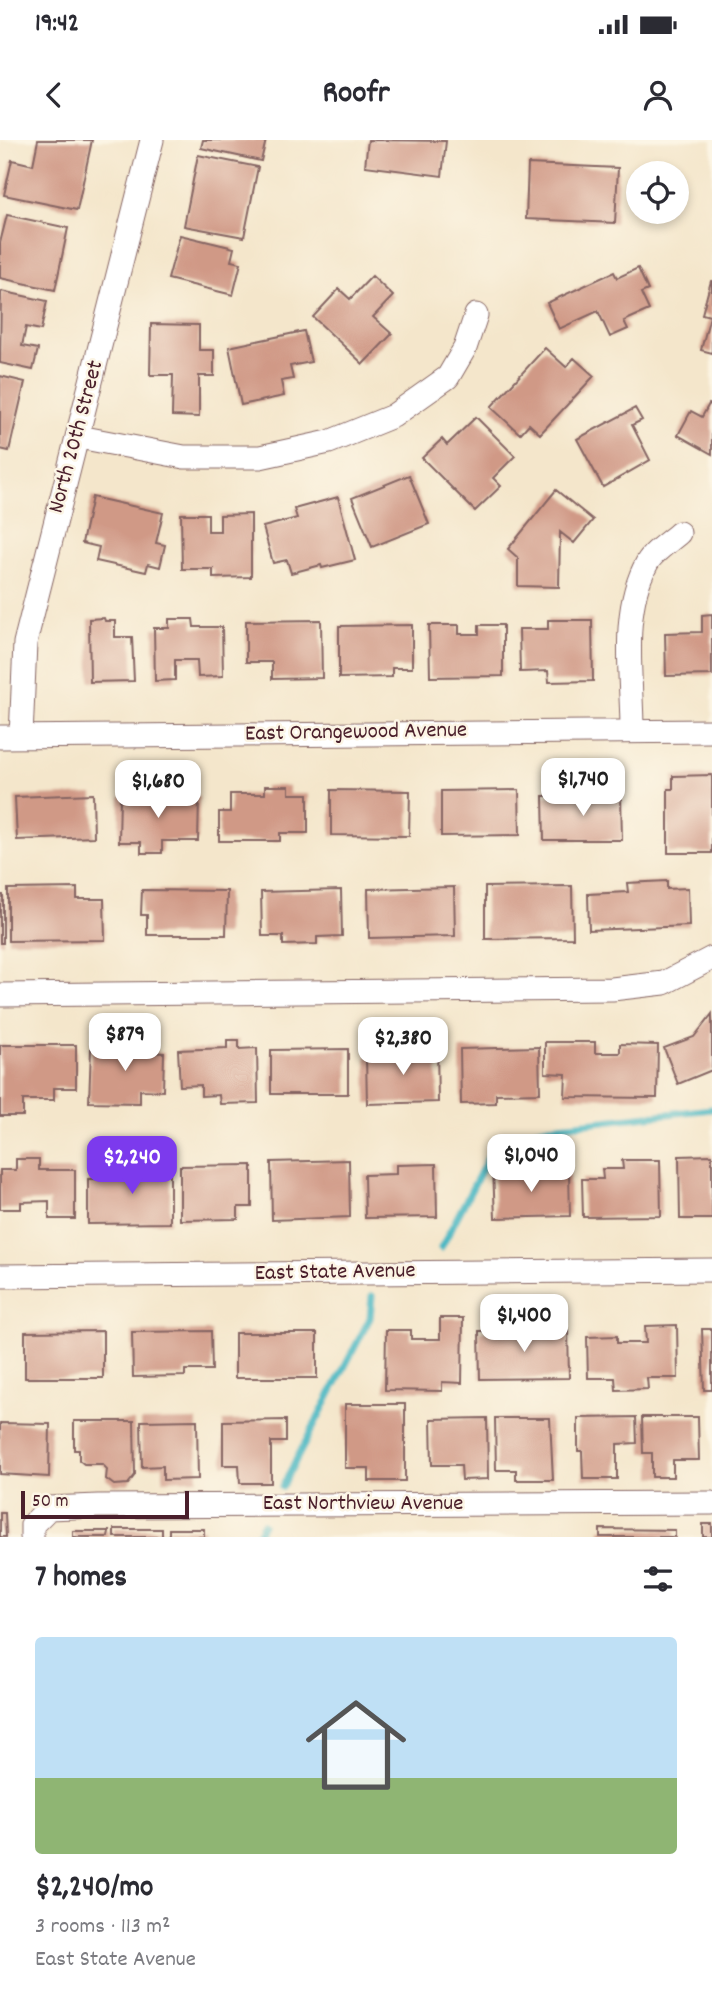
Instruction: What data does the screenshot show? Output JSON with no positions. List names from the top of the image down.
{
  "streets": {
    "street": [
      "North 20th Street",
      "East Orangewood Avenue",
      "East State Avenue",
      "East Northview Avenue"
    ]
  },
  "crossings": [
    ["North 20th Street", "East Orangewood Avenue"]
  ],
  "scale_bar": "50 m",
  "page": {
    "status": "19:42",
    "header": "Roofr",
    "price": [
      "$1,740",
      "$1,680",
      "$879",
      "$2,380",
      "$1,040",
      "$2,240",
      "$1,400"
    ],
    "scale": "50 m",
    "heading": "7 homes",
    "list": [
      {
        "name": "$2,240/mo",
        "note": "3 rooms · 113 m² · East State Avenue"
      }
    ]
  }
}
